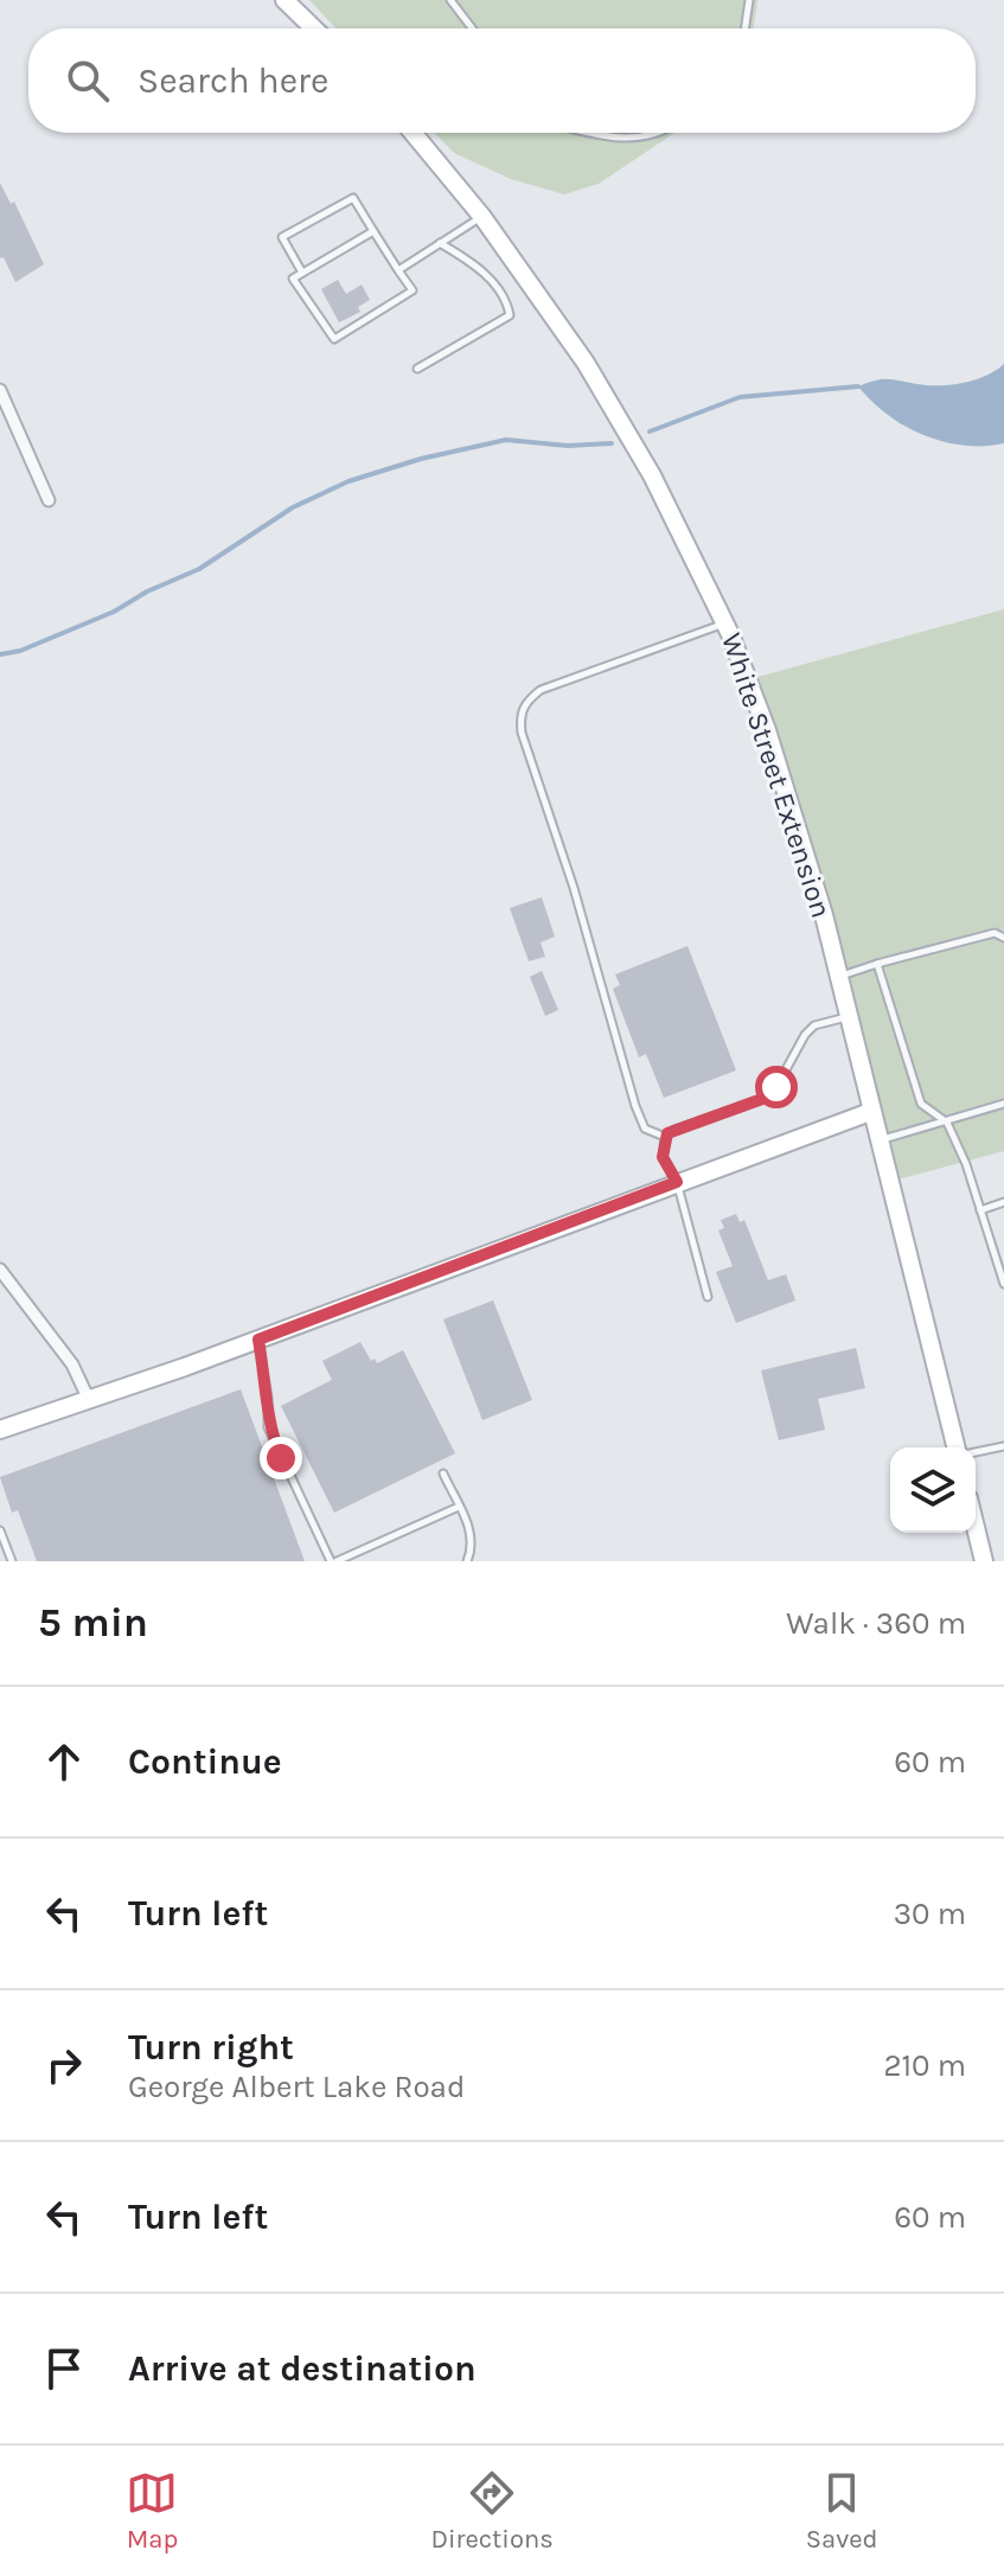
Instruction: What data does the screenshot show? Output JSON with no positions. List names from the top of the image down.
{
  "streets": {
    "street": ["White Street Extension"]
  },
  "page": {
    "search": "Search here",
    "heading": ["5 min", "Walk · 360 m"],
    "list": [
      ["Continue", "60 m"],
      ["Turn left", "30 m"],
      ["Turn right", "George Albert Lake Road", "210 m"],
      ["Turn left", "60 m"],
      "Arrive at destination"
    ],
    "nav": ["Map", "Directions", "Saved"]
  }
}
